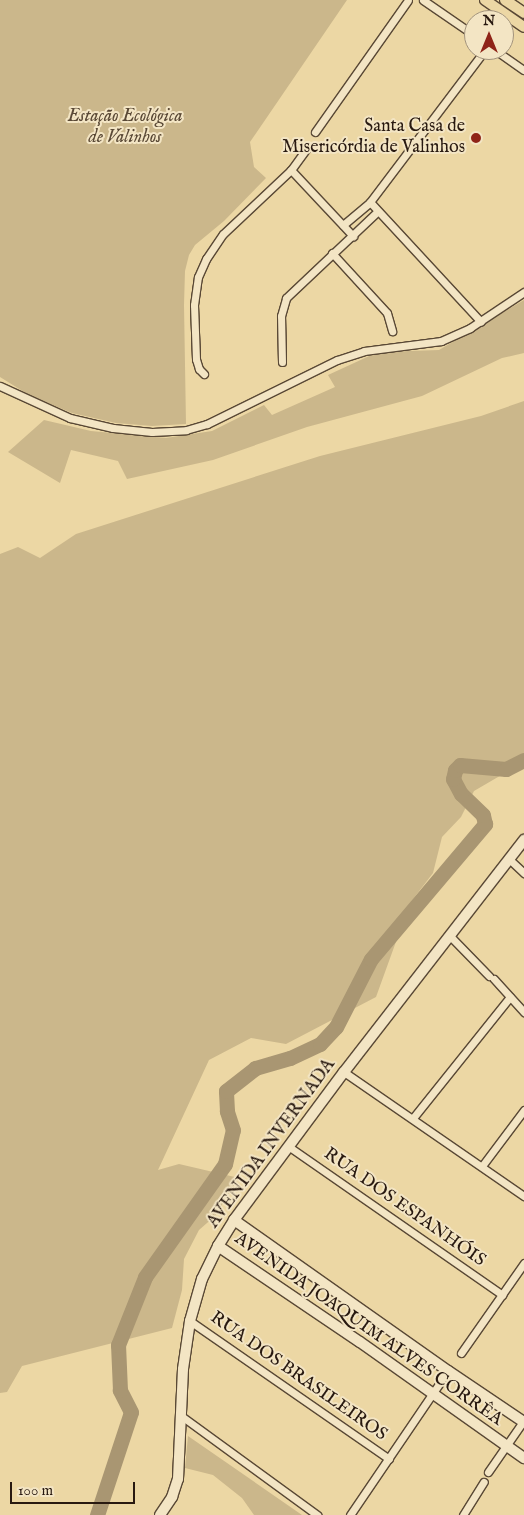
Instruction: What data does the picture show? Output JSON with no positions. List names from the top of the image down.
{
  "streets": {
    "main road": ["AVENIDA INVERNADA", "AVENIDA JOAQUIM ALVES CORRÊA"],
    "street": ["RUA DOS ESPANHÓIS", "RUA DOS BRASILEIROS"]
  },
  "crossings": [
    ["AVENIDA INVERNADA", "RUA DOS ESPANHÓIS"],
    ["AVENIDA INVERNADA", "AVENIDA JOAQUIM ALVES CORRÊA"],
    ["AVENIDA INVERNADA", "RUA DOS BRASILEIROS"]
  ],
  "parks": ["Estação Ecológica de Valinhos"],
  "places": ["Santa Casa de Misericórdia de Valinhos"],
  "scale_bar": "100 m",
  "north": "top"
}
